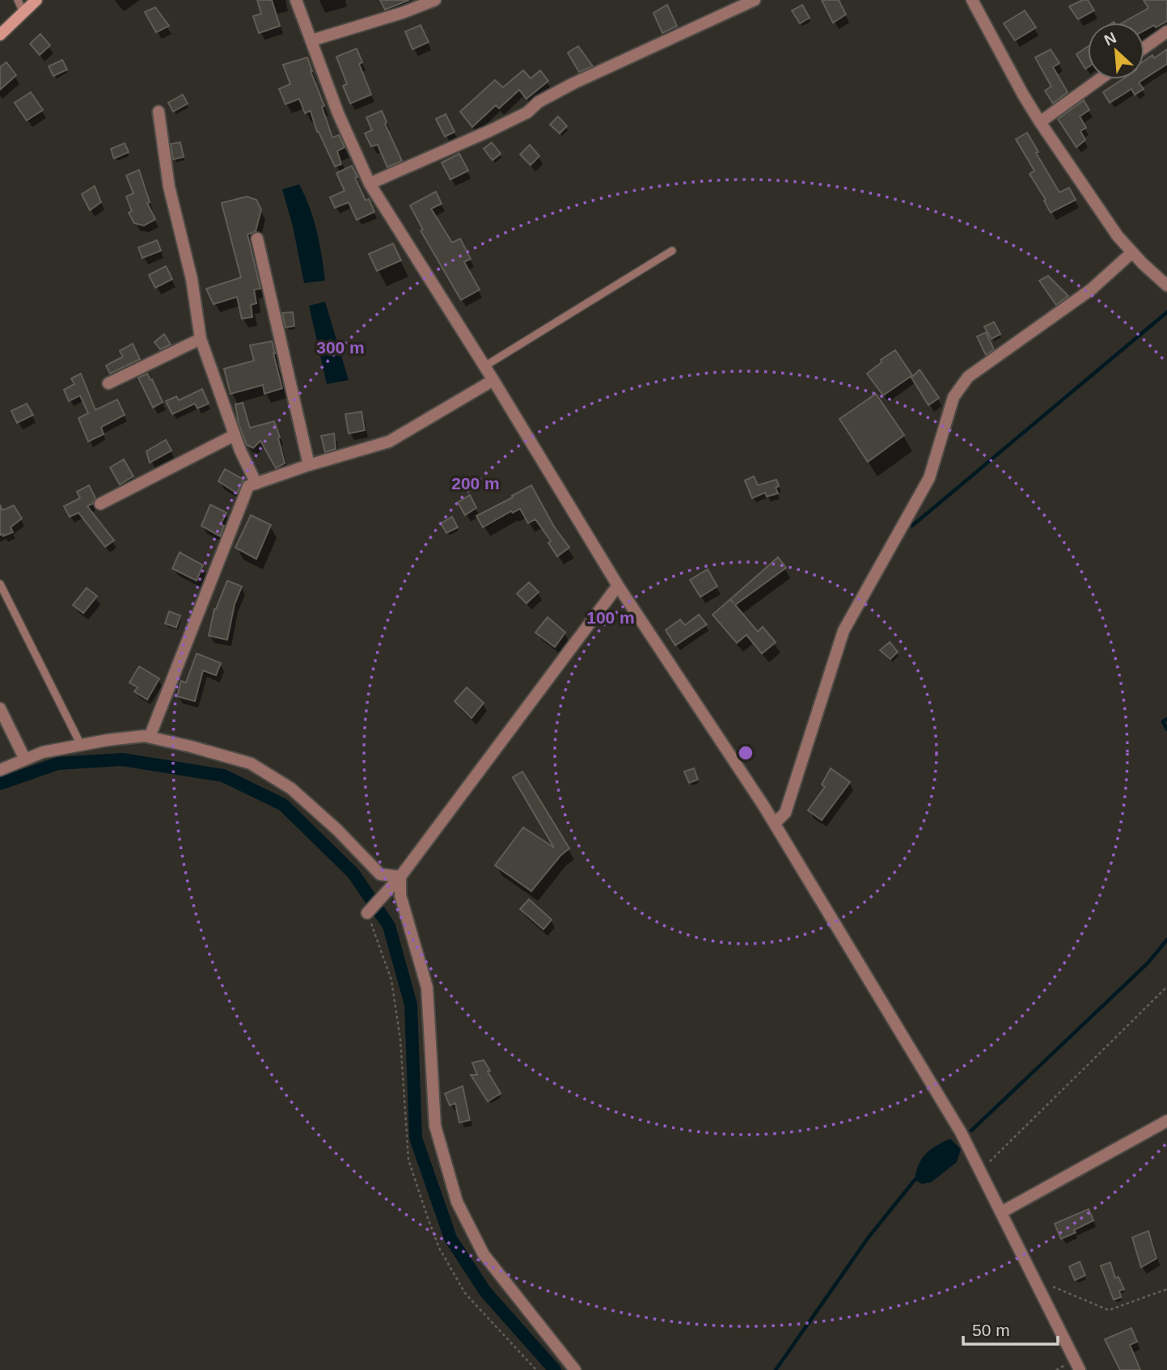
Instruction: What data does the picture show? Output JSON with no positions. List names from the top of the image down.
{
  "scale_bar": "50 m",
  "north": "top left",
  "rings": ["300 m", "200 m", "100 m"]
}
